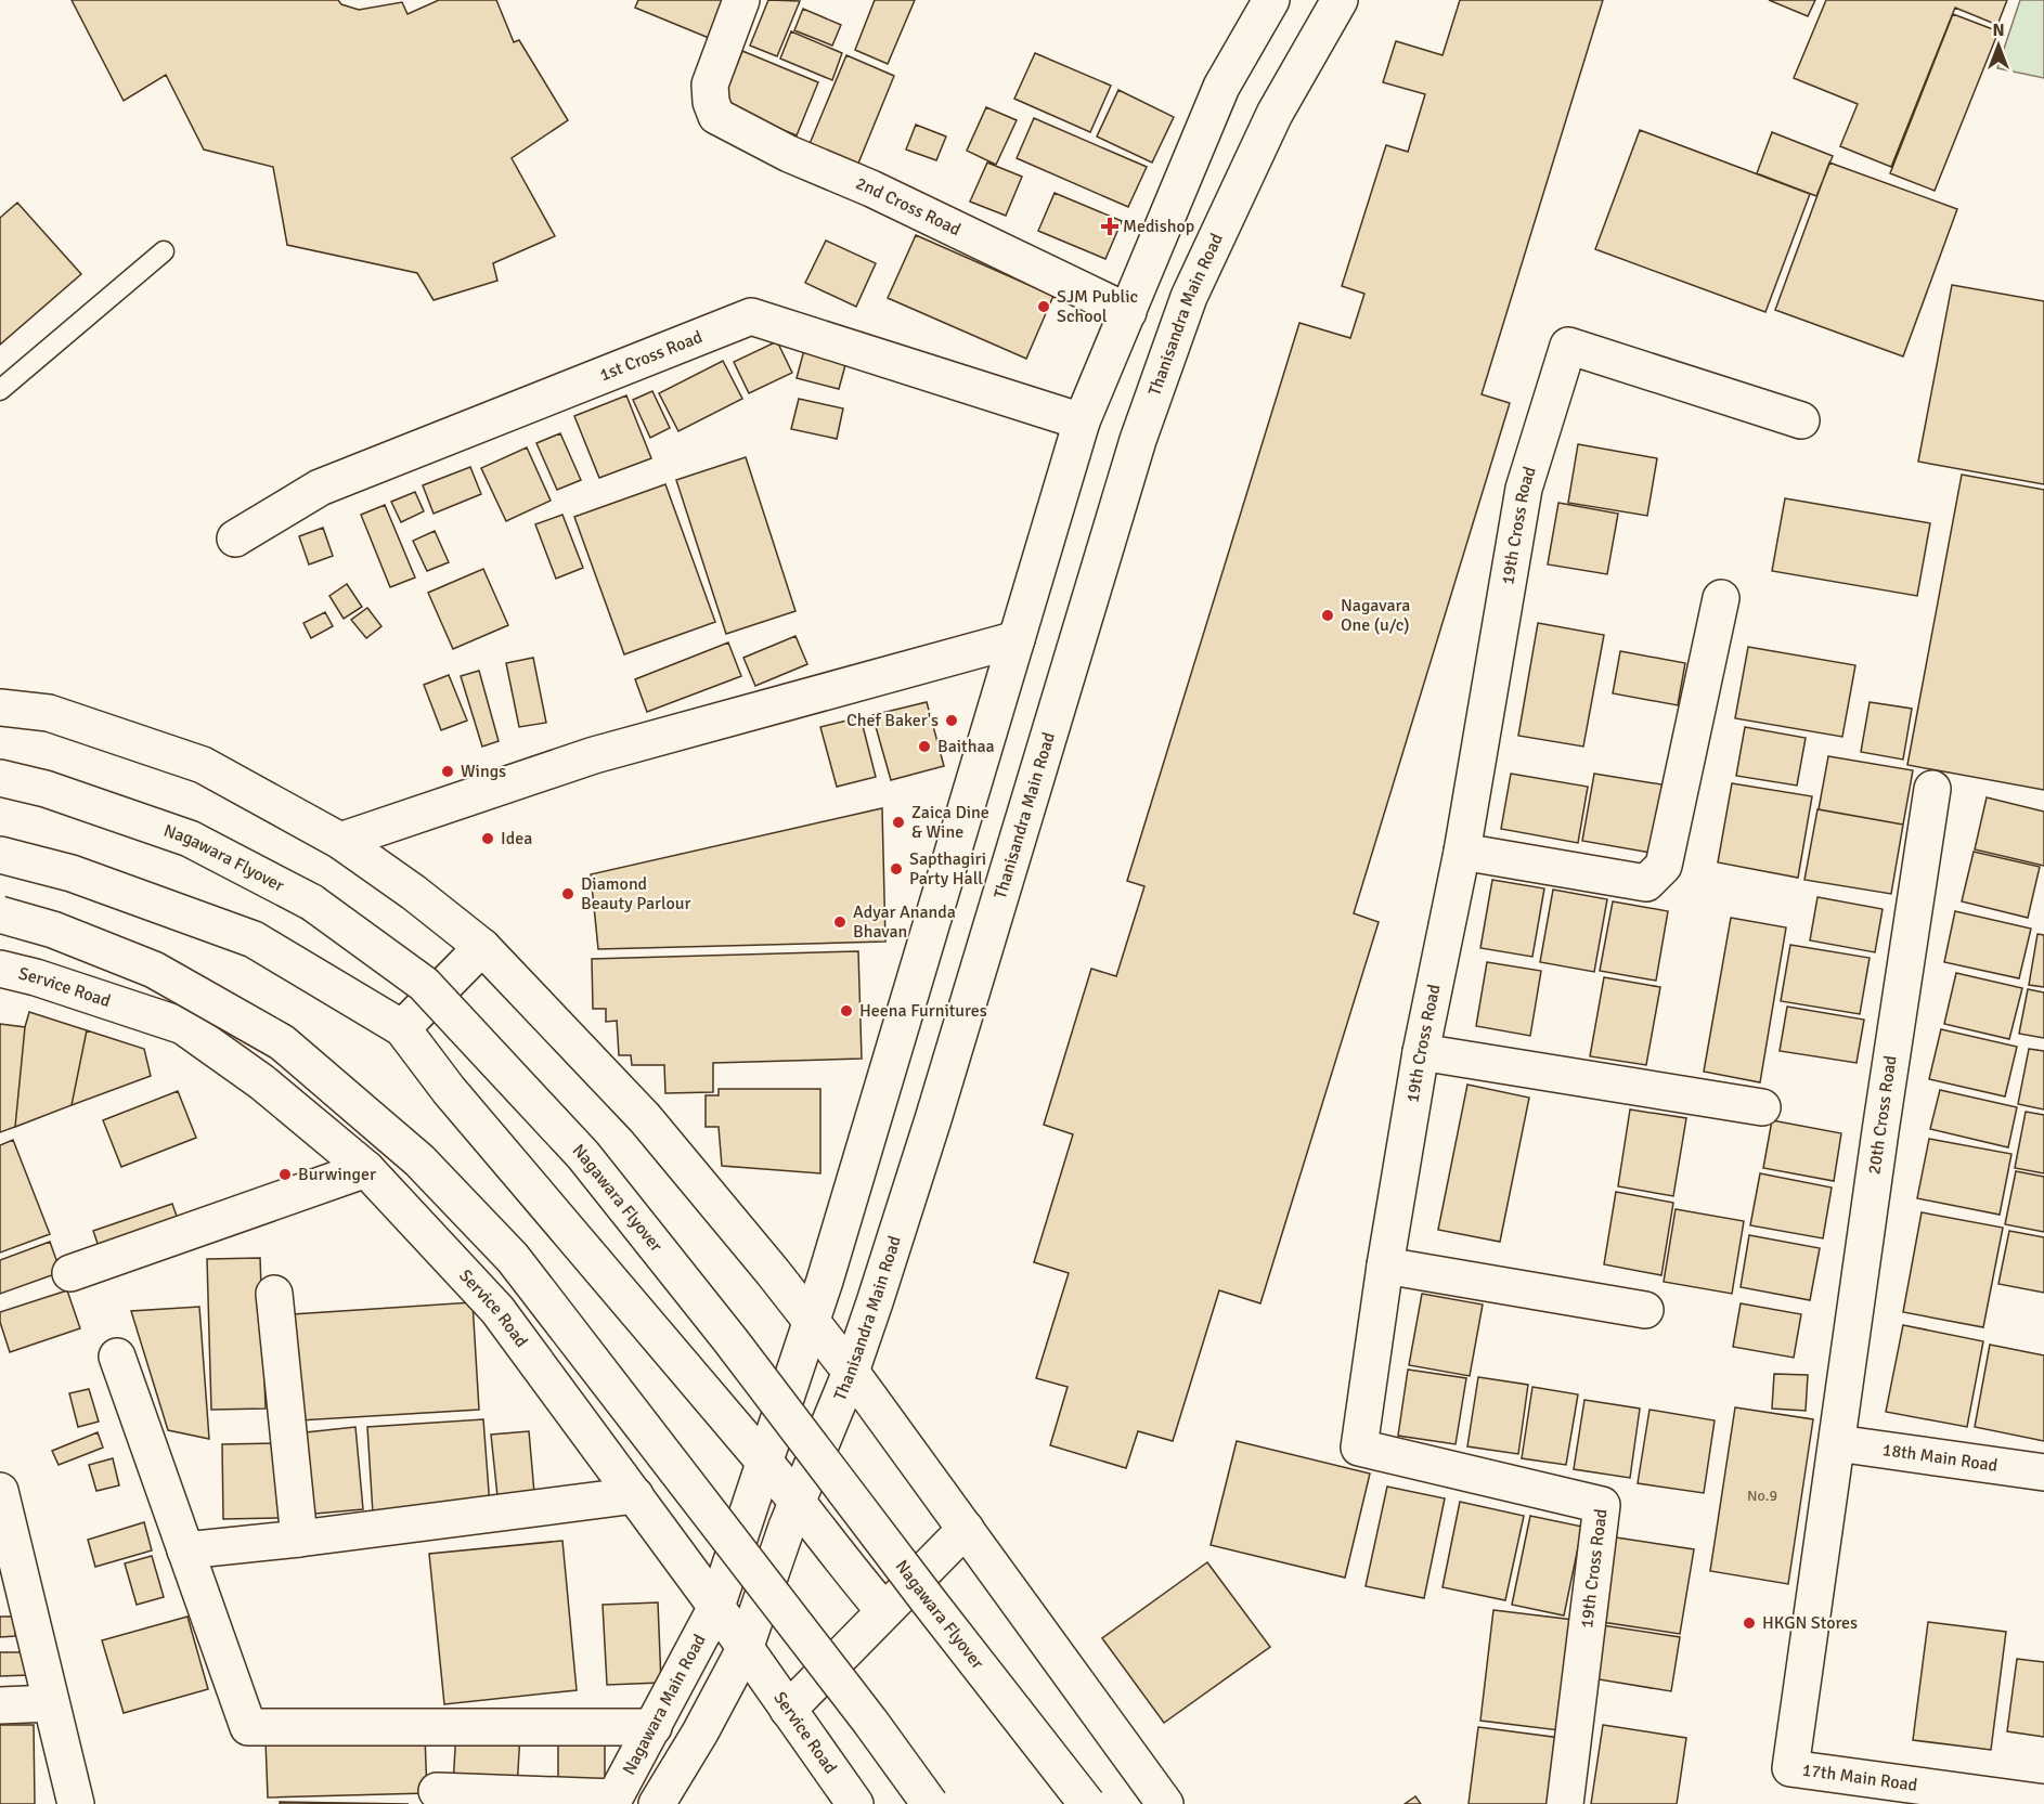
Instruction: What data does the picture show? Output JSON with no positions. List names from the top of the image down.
{
  "streets": {
    "main road": [
      "2nd Cross Road",
      "Thanisandra Main Road",
      "1st Cross Road",
      "19th Cross Road",
      "Nagawara Flyover",
      "Service Road",
      "20th Cross Road",
      "18th Main Road",
      "Nagawara Main Road",
      "17th Main Road"
    ]
  },
  "crossings": [
    ["Thanisandra Main Road", "Service Road"],
    ["Service Road", "Nagawara Main Road"],
    ["20th Cross Road", "18th Main Road"],
    ["20th Cross Road", "17th Main Road"]
  ],
  "places": {
    "health": ["Medishop"],
    "other": [
      "SJM Public School",
      "Nagavara One (u/c)",
      "Chef Baker's",
      "Baithaa",
      "Wings",
      "Zaica Dine & Wine",
      "Idea",
      "Sapthagiri Party Hall",
      "Diamond Beauty Parlour",
      "Adyar Ananda Bhavan",
      "Heena Furnitures",
      "Burwinger",
      "HKGN Stores"
    ]
  },
  "house_numbers": ["No.9"],
  "north": "top"
}
